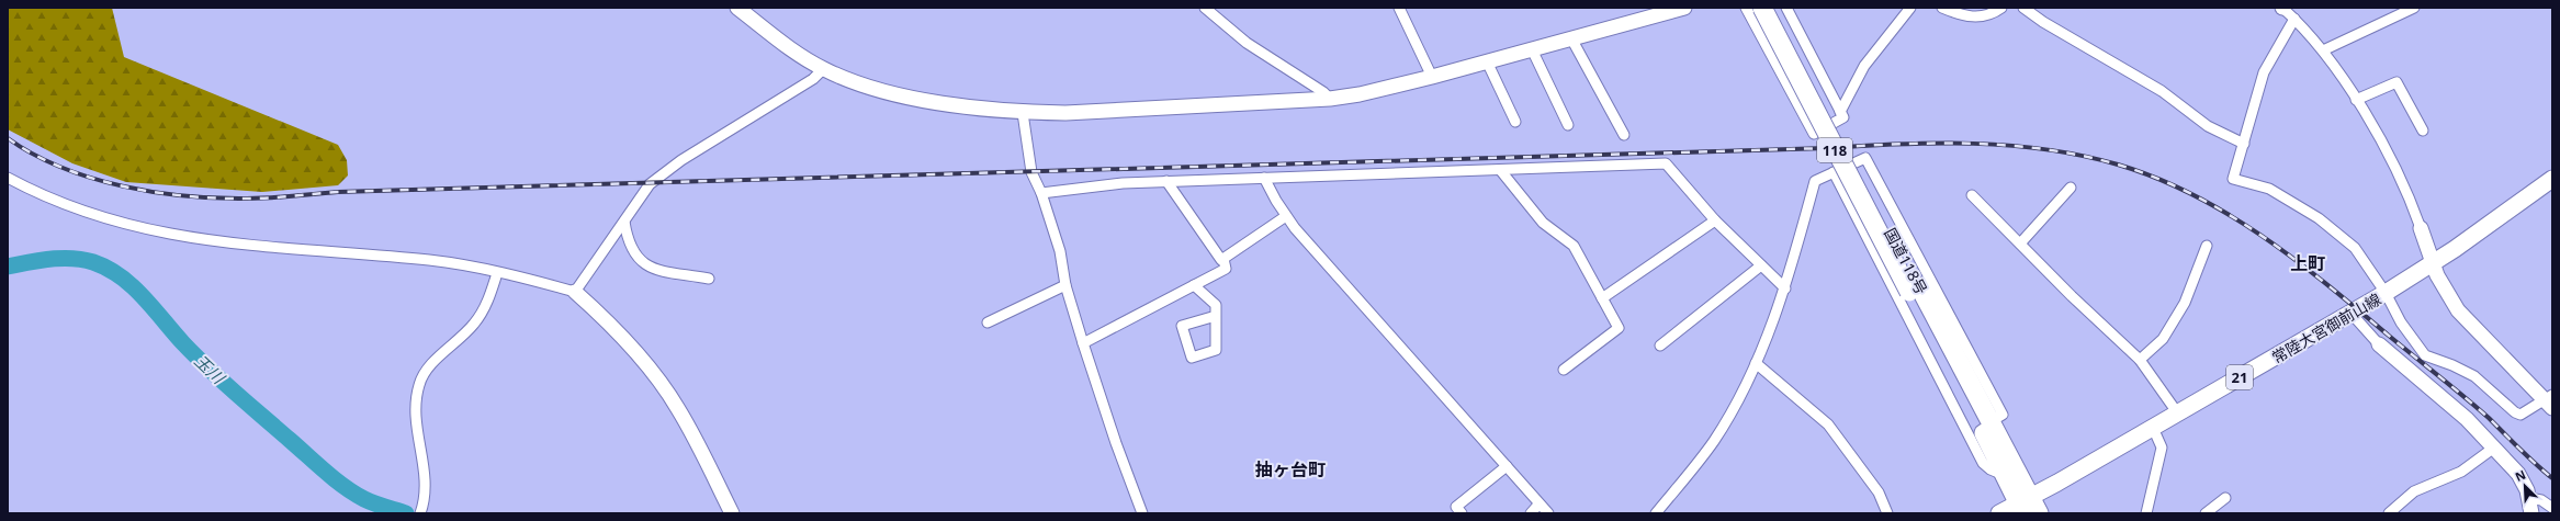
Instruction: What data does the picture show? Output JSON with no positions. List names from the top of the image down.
{
  "streets": {
    "highway": ["118", "国道118号"],
    "main road": ["常陸大宮御前山線", "21"]
  },
  "crossings": [
    ["国道118号", "常陸大宮御前山線"]
  ],
  "districts": ["上町", "抽ヶ台町"],
  "water": ["玉川"],
  "north": "top left"
}
